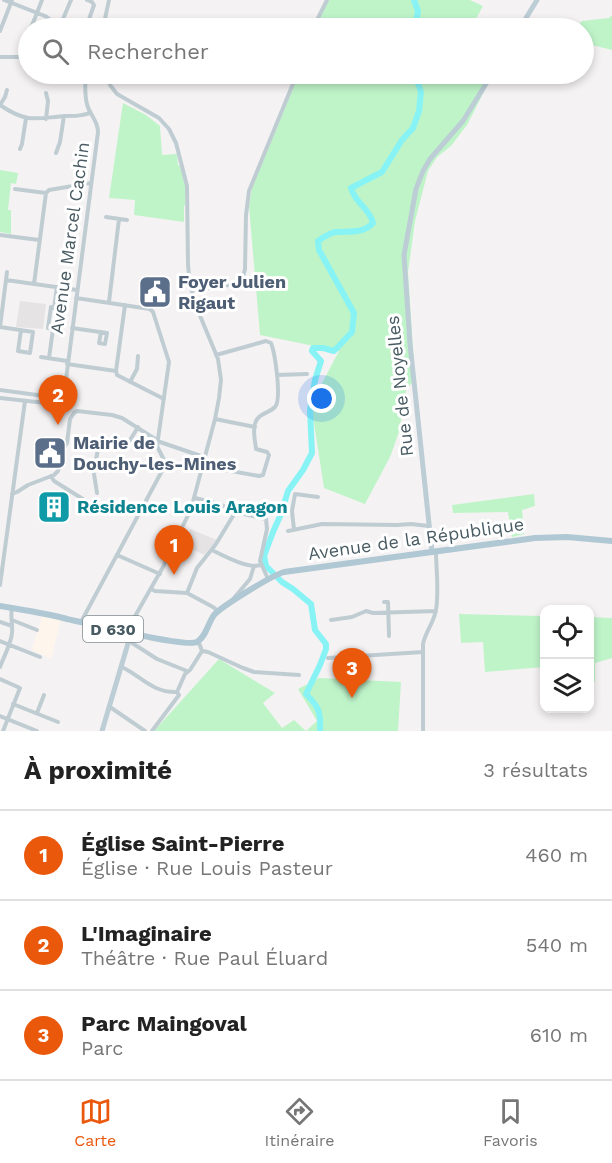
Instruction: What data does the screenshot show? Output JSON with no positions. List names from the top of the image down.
{
  "streets": {
    "main road": ["Avenue de la République", "D 630"],
    "street": ["Avenue Marcel Cachin", "Rue de Noyelles"]
  },
  "crossings": [
    ["Rue de Noyelles", "Avenue de la République"],
    ["Avenue de la République", "D 630"]
  ],
  "places": {
    "public building": ["Foyer Julien Rigaut", "Mairie de Douchy-les-Mines"],
    "building": ["Résidence Louis Aragon"]
  },
  "page": {
    "search": "Rechercher",
    "pins": ["2", "1", "3"],
    "heading": ["À proximité", "3 résultats"],
    "list": [
      {
        "mark": "1",
        "name": "Église Saint-Pierre",
        "note": "Église · Rue Louis Pasteur",
        "value": "460 m"
      },
      {
        "mark": "2",
        "name": "L'Imaginaire",
        "note": "Théâtre · Rue Paul Éluard",
        "value": "540 m"
      },
      {
        "mark": "3",
        "name": "Parc Maingoval",
        "note": "Parc",
        "value": "610 m"
      }
    ],
    "nav": ["Carte", "Itinéraire", "Favoris"]
  }
}
